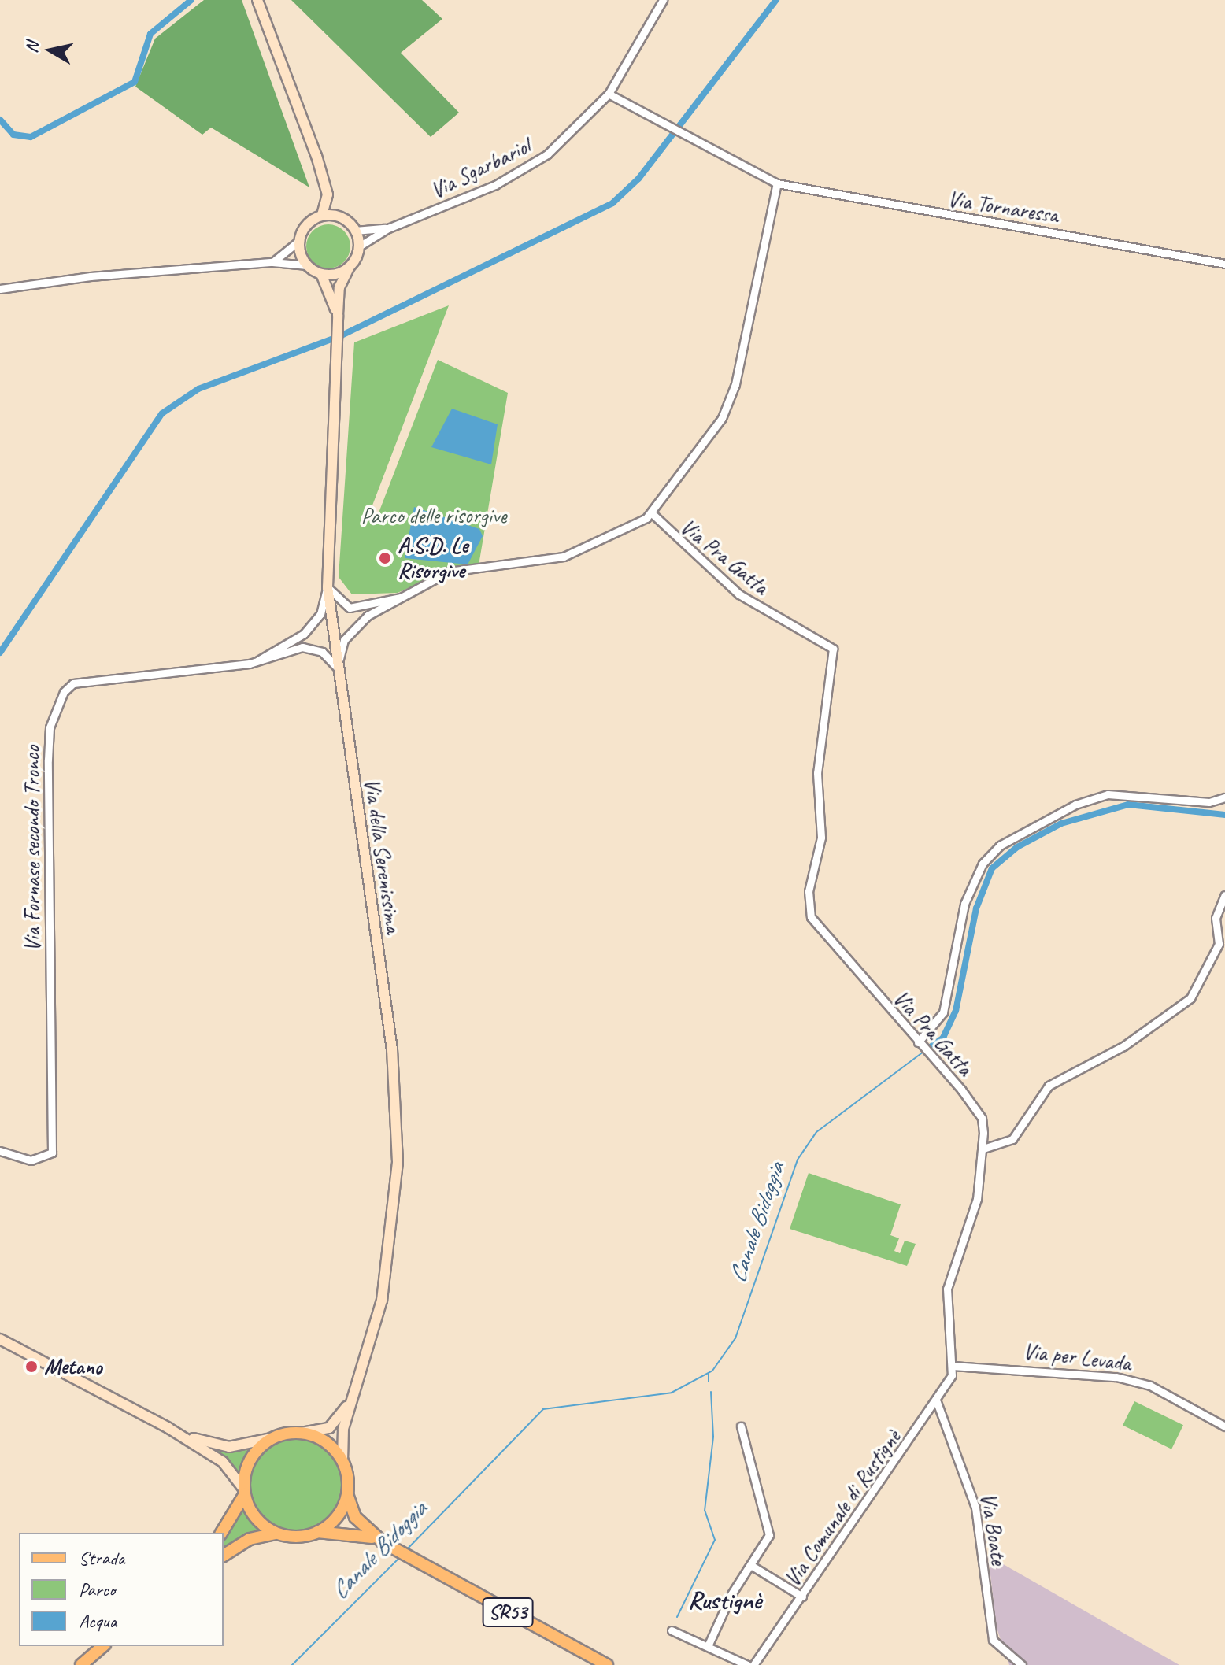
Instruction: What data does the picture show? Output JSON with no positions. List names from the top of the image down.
{
  "streets": {
    "main road": ["Via della Serenissima", "SR53"],
    "street": [
      "Via Sgarbariol",
      "Via Tornaressa",
      "Via Pra Gatta",
      "Via Fornase secondo Tronco",
      "Via per Levada",
      "Via Comunale di Rustignè",
      "Via Boate"
    ]
  },
  "crossings": [
    ["Via Sgarbariol", "Via della Serenissima"],
    ["Via Tornaressa", "Via Pra Gatta"],
    ["Via Pra Gatta", "Via per Levada"],
    ["Via Pra Gatta", "Via Comunale di Rustignè"],
    ["Via Pra Gatta", "Via Boate"],
    ["Via Fornase secondo Tronco", "Via della Serenissima"],
    ["Via della Serenissima", "SR53"],
    ["Via Comunale di Rustignè", "Via Boate"]
  ],
  "districts": ["Rustignè"],
  "water": ["Canale Bidoggia"],
  "parks": ["Parco delle risorgive"],
  "places": ["A.S.D. Le Risorgive", "Metano"],
  "legend": ["Strada", "Parco", "Acqua"],
  "north": "left"
}
